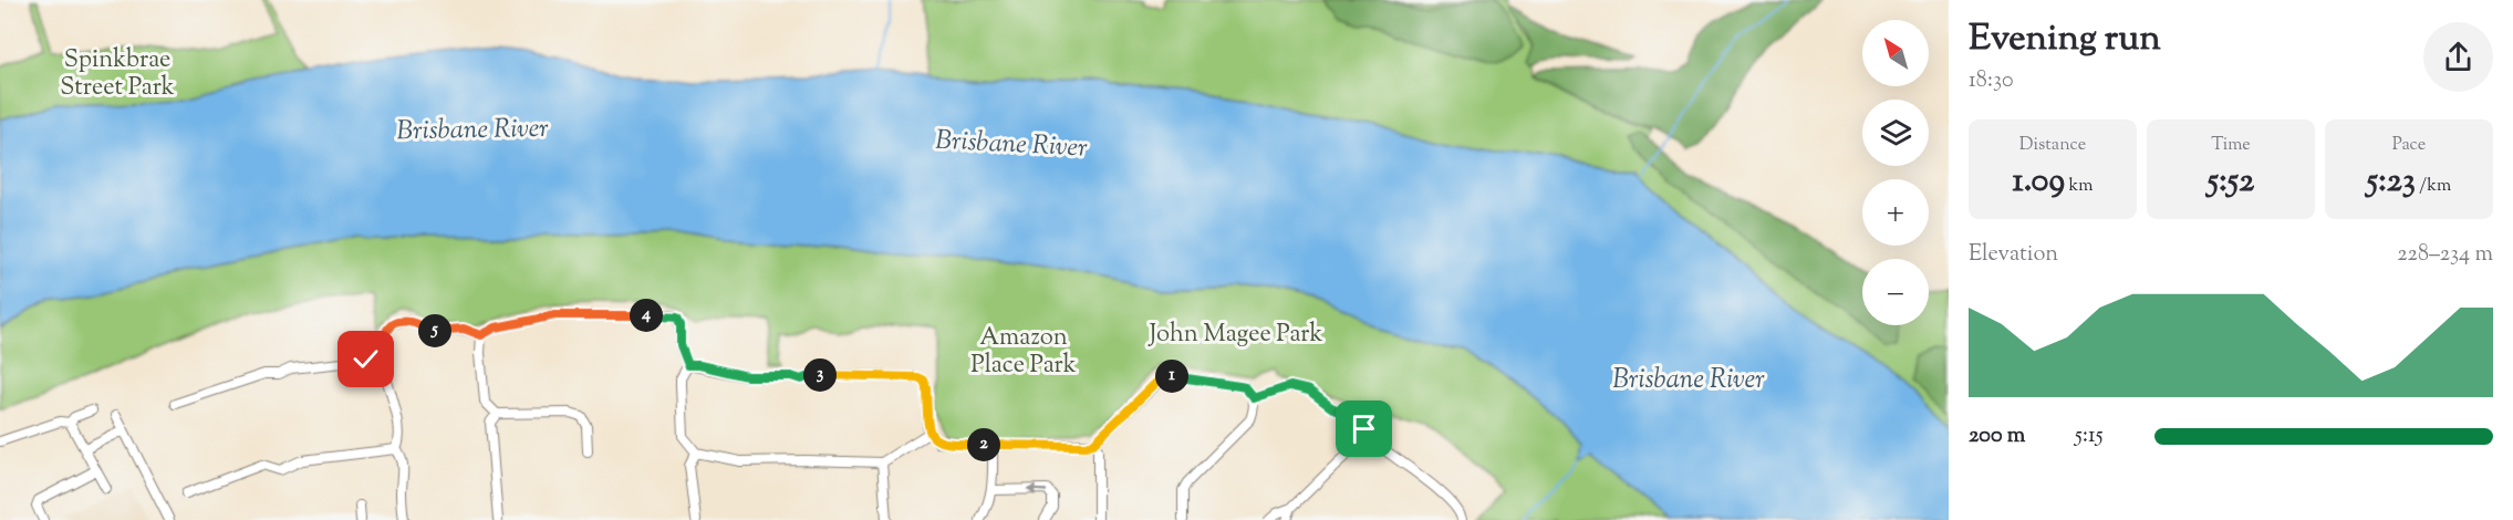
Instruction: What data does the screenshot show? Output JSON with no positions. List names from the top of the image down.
{
  "water": ["Brisbane River"],
  "parks": ["Spinkbrae Street Park", "John Magee Park", "Amazon Place Park"],
  "north": "top left",
  "page": {
    "heading": ["Evening run", "18:30"],
    "map_buttons": ["+", "−"],
    "stats": [
      ["Distance", "1.09 km"],
      ["Time", "5:52"],
      ["Pace", "5:23 /km"]
    ],
    "chart": ["Elevation", "228–234 m"],
    "pins": [
      "4",
      "5",
      "3",
      "1",
      "2"
    ],
    "list": [
      {
        "name": "200 m",
        "note": "5:15"
      }
    ]
  }
}
